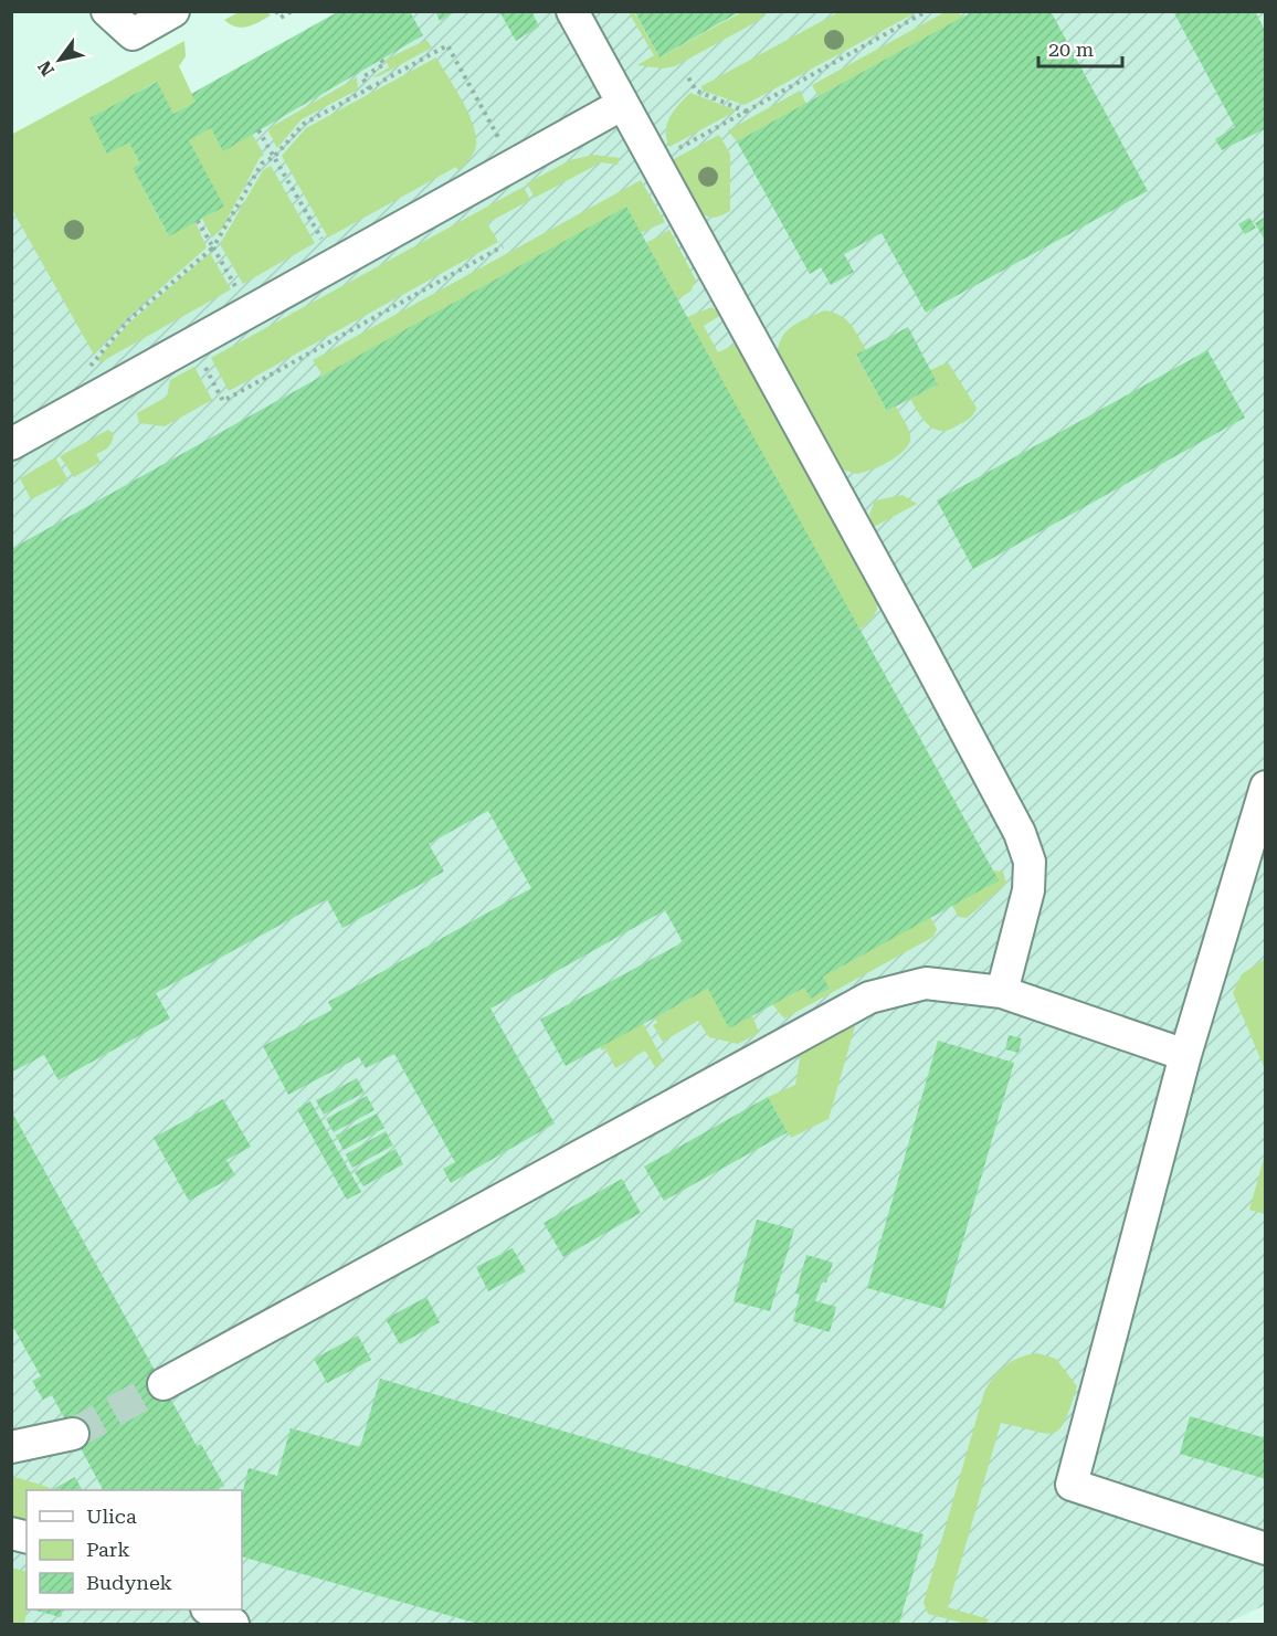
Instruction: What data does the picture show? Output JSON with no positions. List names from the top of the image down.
{
  "legend": ["Ulica", "Park", "Budynek"],
  "scale_bar": "20 m",
  "north": "bottom left"
}
